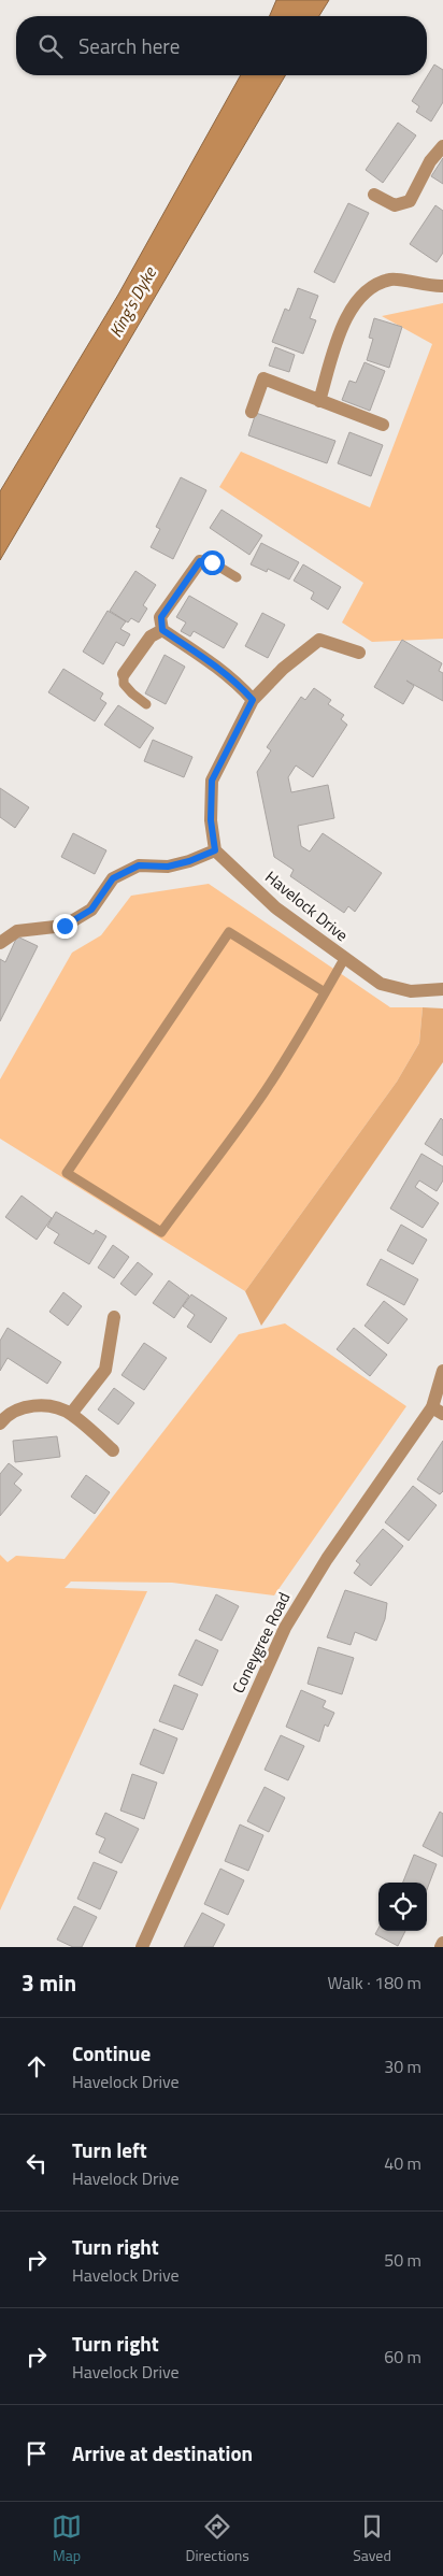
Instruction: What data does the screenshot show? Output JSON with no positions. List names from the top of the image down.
{
  "streets": {
    "street": ["Havelock Drive", "Coneygree Road"]
  },
  "water": ["King's Dyke"],
  "page": {
    "search": "Search here",
    "heading": ["3 min", "Walk · 180 m"],
    "list": [
      ["Continue", "Havelock Drive", "30 m"],
      ["Turn left", "Havelock Drive", "40 m"],
      ["Turn right", "Havelock Drive", "50 m"],
      ["Turn right", "Havelock Drive", "60 m"],
      "Arrive at destination"
    ],
    "nav": ["Map", "Directions", "Saved"]
  }
}
